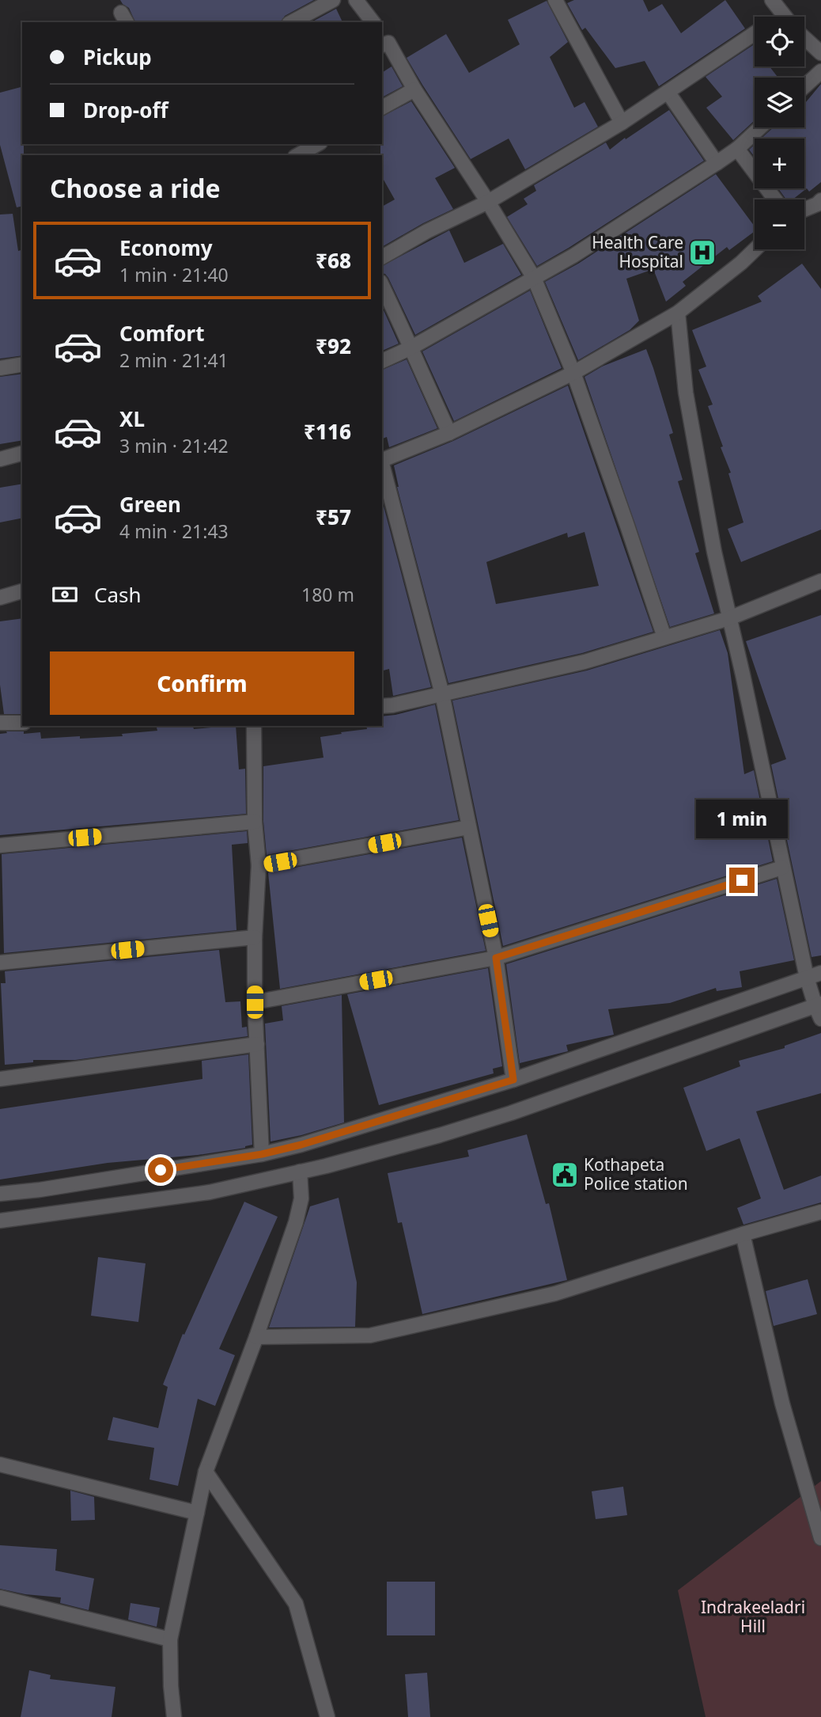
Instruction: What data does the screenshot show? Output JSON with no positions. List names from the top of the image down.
{
  "parks": ["Indrakeeladri Hill"],
  "places": {
    "hospital": ["Health Care Hospital"],
    "public building": ["Kothapeta Police station"]
  },
  "page": {
    "map_buttons": ["+", "−"],
    "banner": ["Pickup", "Drop-off"],
    "heading": "Choose a ride",
    "list": [
      {
        "name": "Economy",
        "note": "1 min · 21:40",
        "value": "₹68"
      },
      {
        "name": "Comfort",
        "note": "2 min · 21:41",
        "value": "₹92"
      },
      {
        "name": "XL",
        "note": "3 min · 21:42",
        "value": "₹116"
      },
      {
        "name": "Green",
        "note": "4 min · 21:43",
        "value": "₹57"
      }
    ],
    "pay": ["Cash", "180 m"],
    "buttons": "Confirm",
    "bubble": "1 min"
  }
}
